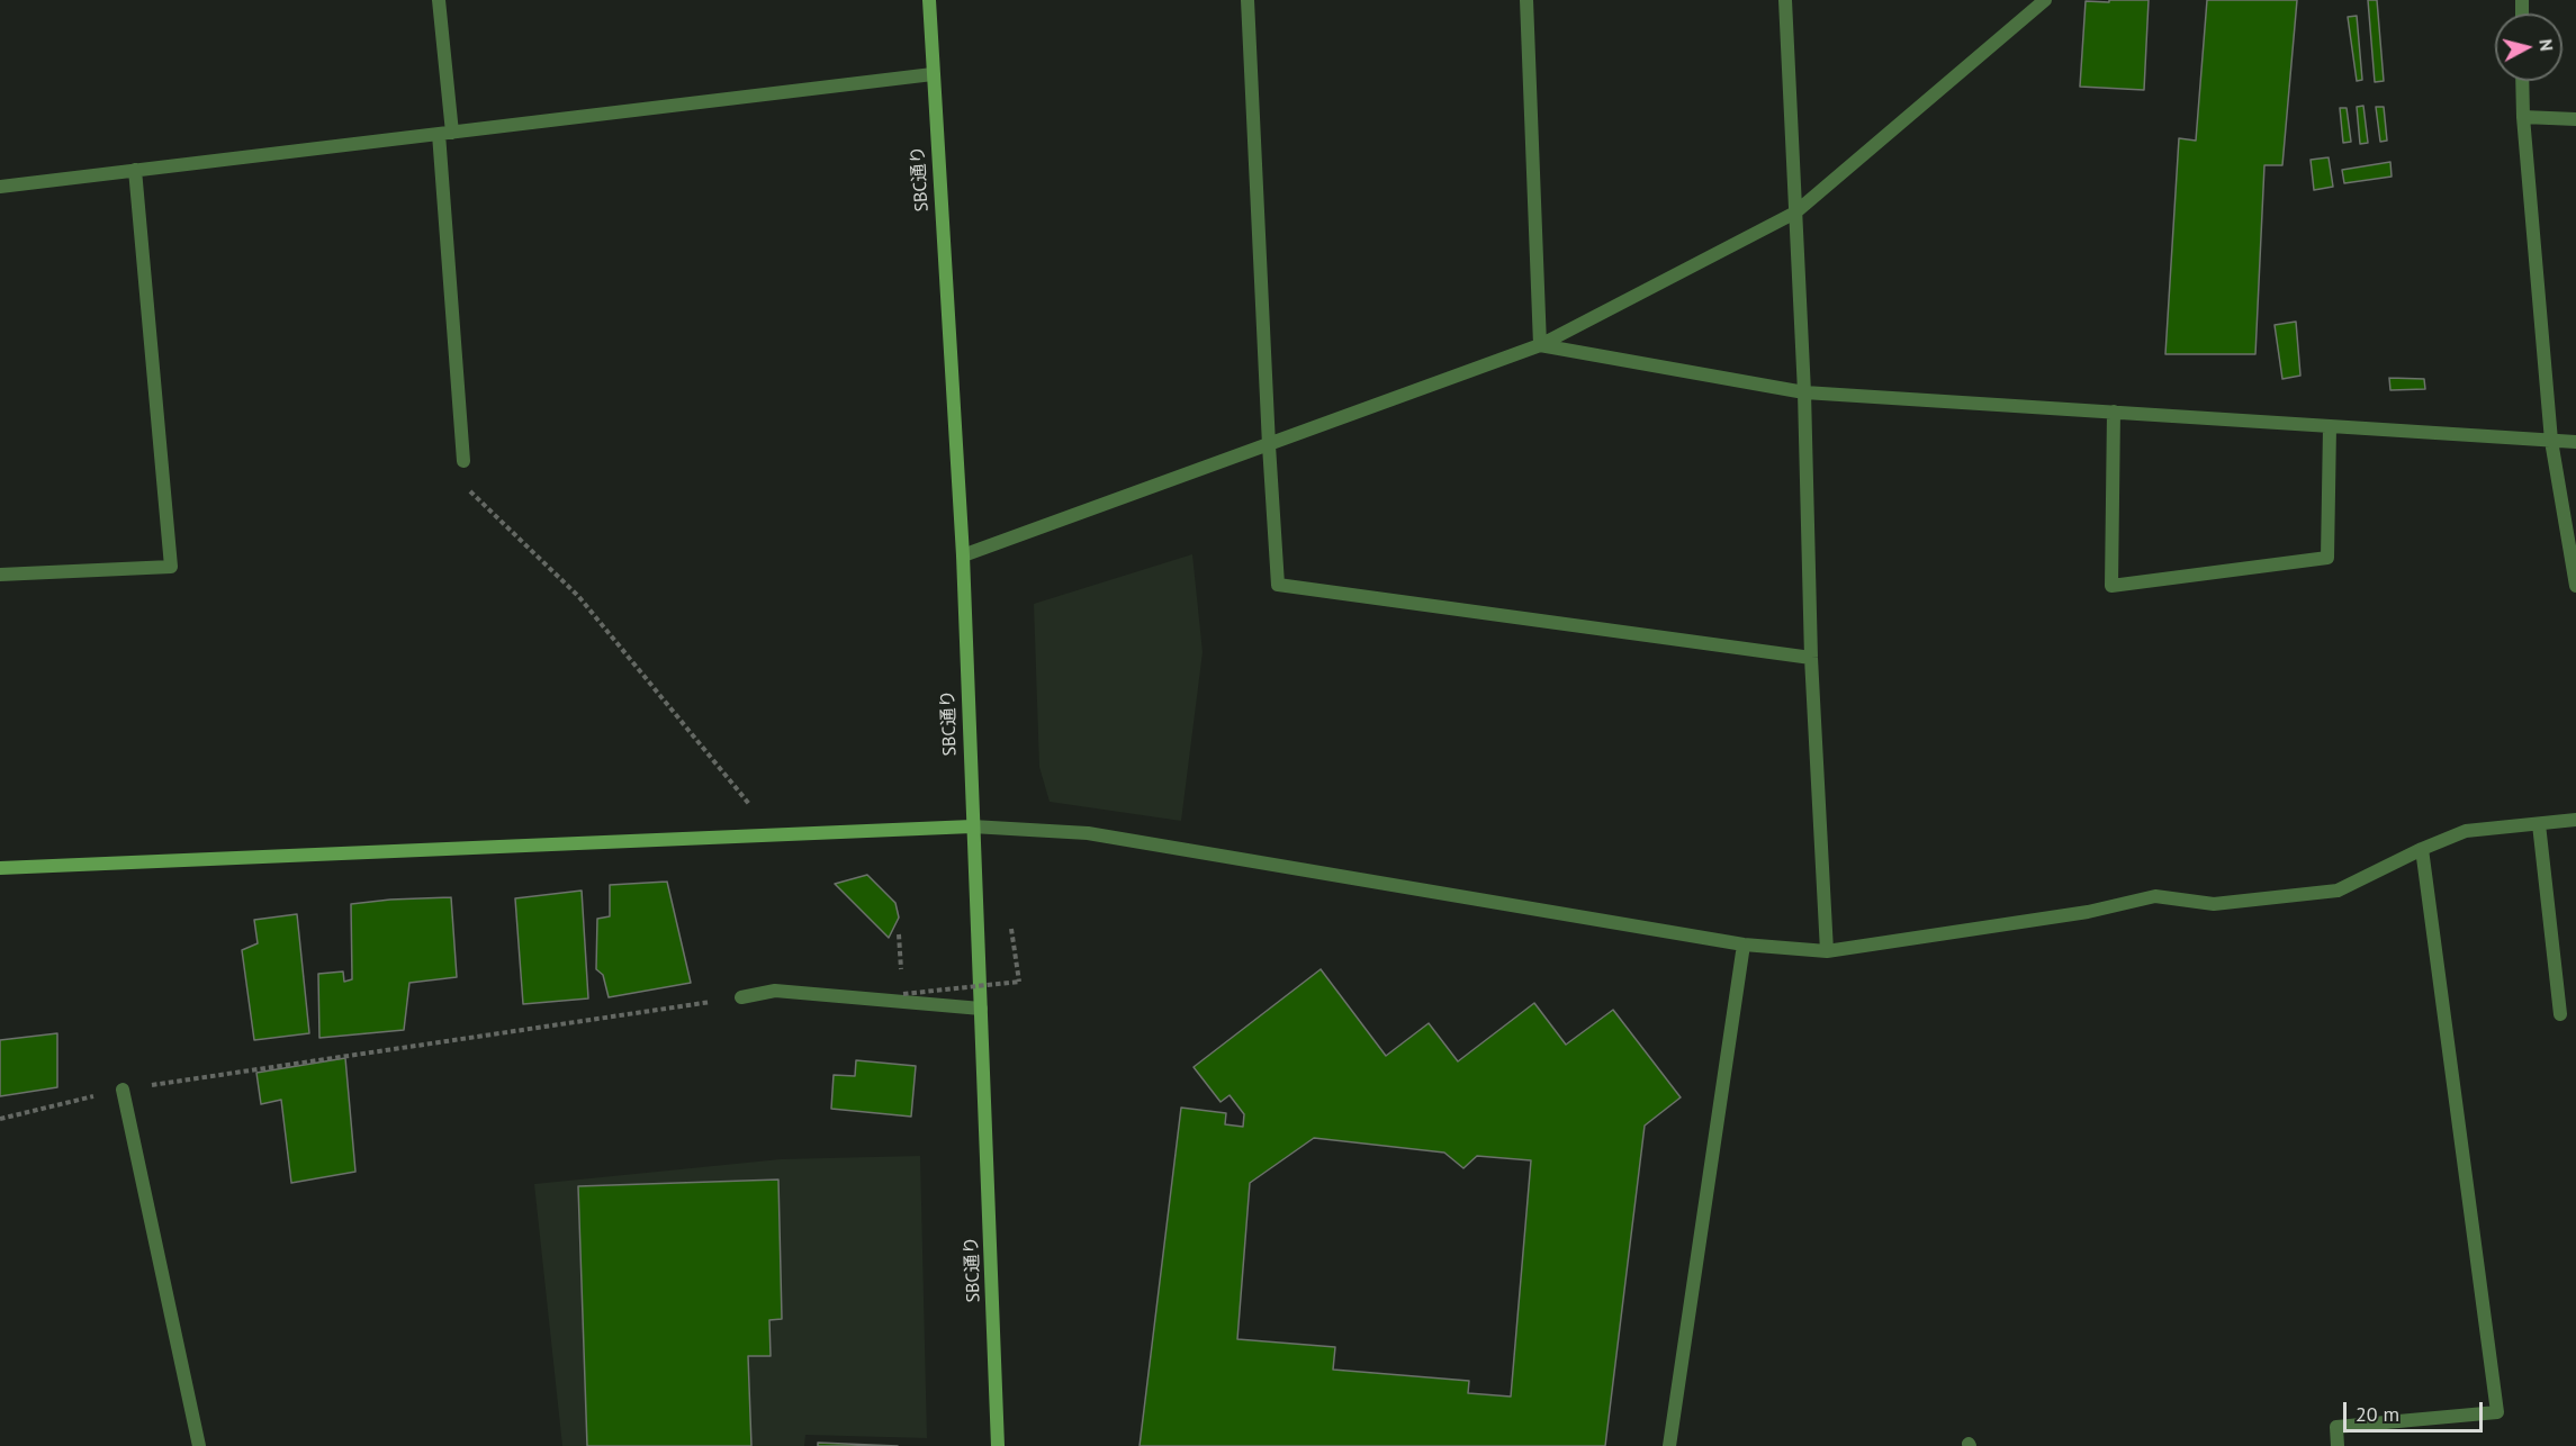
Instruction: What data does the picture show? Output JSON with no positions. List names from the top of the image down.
{
  "streets": {
    "street": ["SBC通り"]
  },
  "scale_bar": "20 m",
  "north": "right"
}
